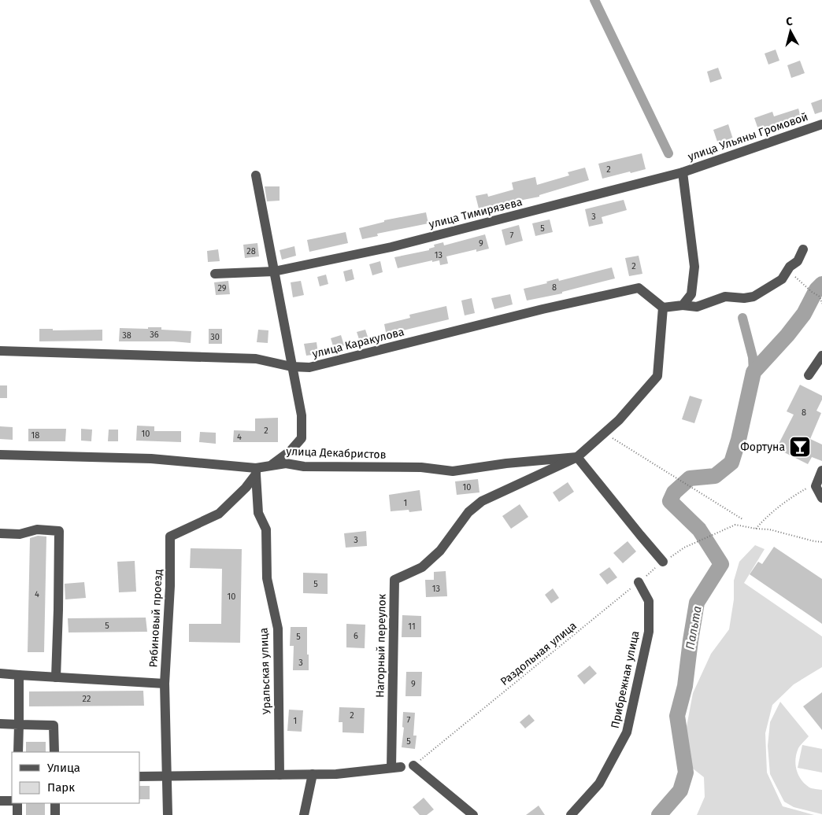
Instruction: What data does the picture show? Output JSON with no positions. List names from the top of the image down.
{
  "streets": {
    "street": [
      "улица Ульяны Громовой",
      "улица Тимирязева",
      "улица Каракулова",
      "улица Декабристов",
      "Рябиновый проезд",
      "Нагорный переулок",
      "Уральская улица",
      "Прибрежная улица"
    ],
    "path": ["Раздольная улица"]
  },
  "crossings": [
    ["улица Ульяны Громовой", "улица Тимирязева"],
    ["улица Декабристов", "Рябиновый проезд"],
    ["улица Декабристов", "Нагорный переулок"],
    ["улица Декабристов", "Уральская улица"],
    ["Рябиновый проезд", "Уральская улица"],
    ["Раздольная улица", "Прибрежная улица"]
  ],
  "water": ["Пальта"],
  "places": {
    "bar": ["Фортуна"]
  },
  "house_numbers": [
    "2",
    "3",
    "5",
    "7",
    "9",
    "28",
    "13",
    "2",
    "8",
    "29",
    "36",
    "38",
    "30",
    "8",
    "2",
    "10",
    "18",
    "4",
    "10",
    "1",
    "3",
    "5",
    "13",
    "4",
    "10",
    "5",
    "11",
    "6",
    "5",
    "3",
    "9",
    "22",
    "2",
    "7",
    "1",
    "5"
  ],
  "legend": ["Улица", "Парк"],
  "north": "top"
}
